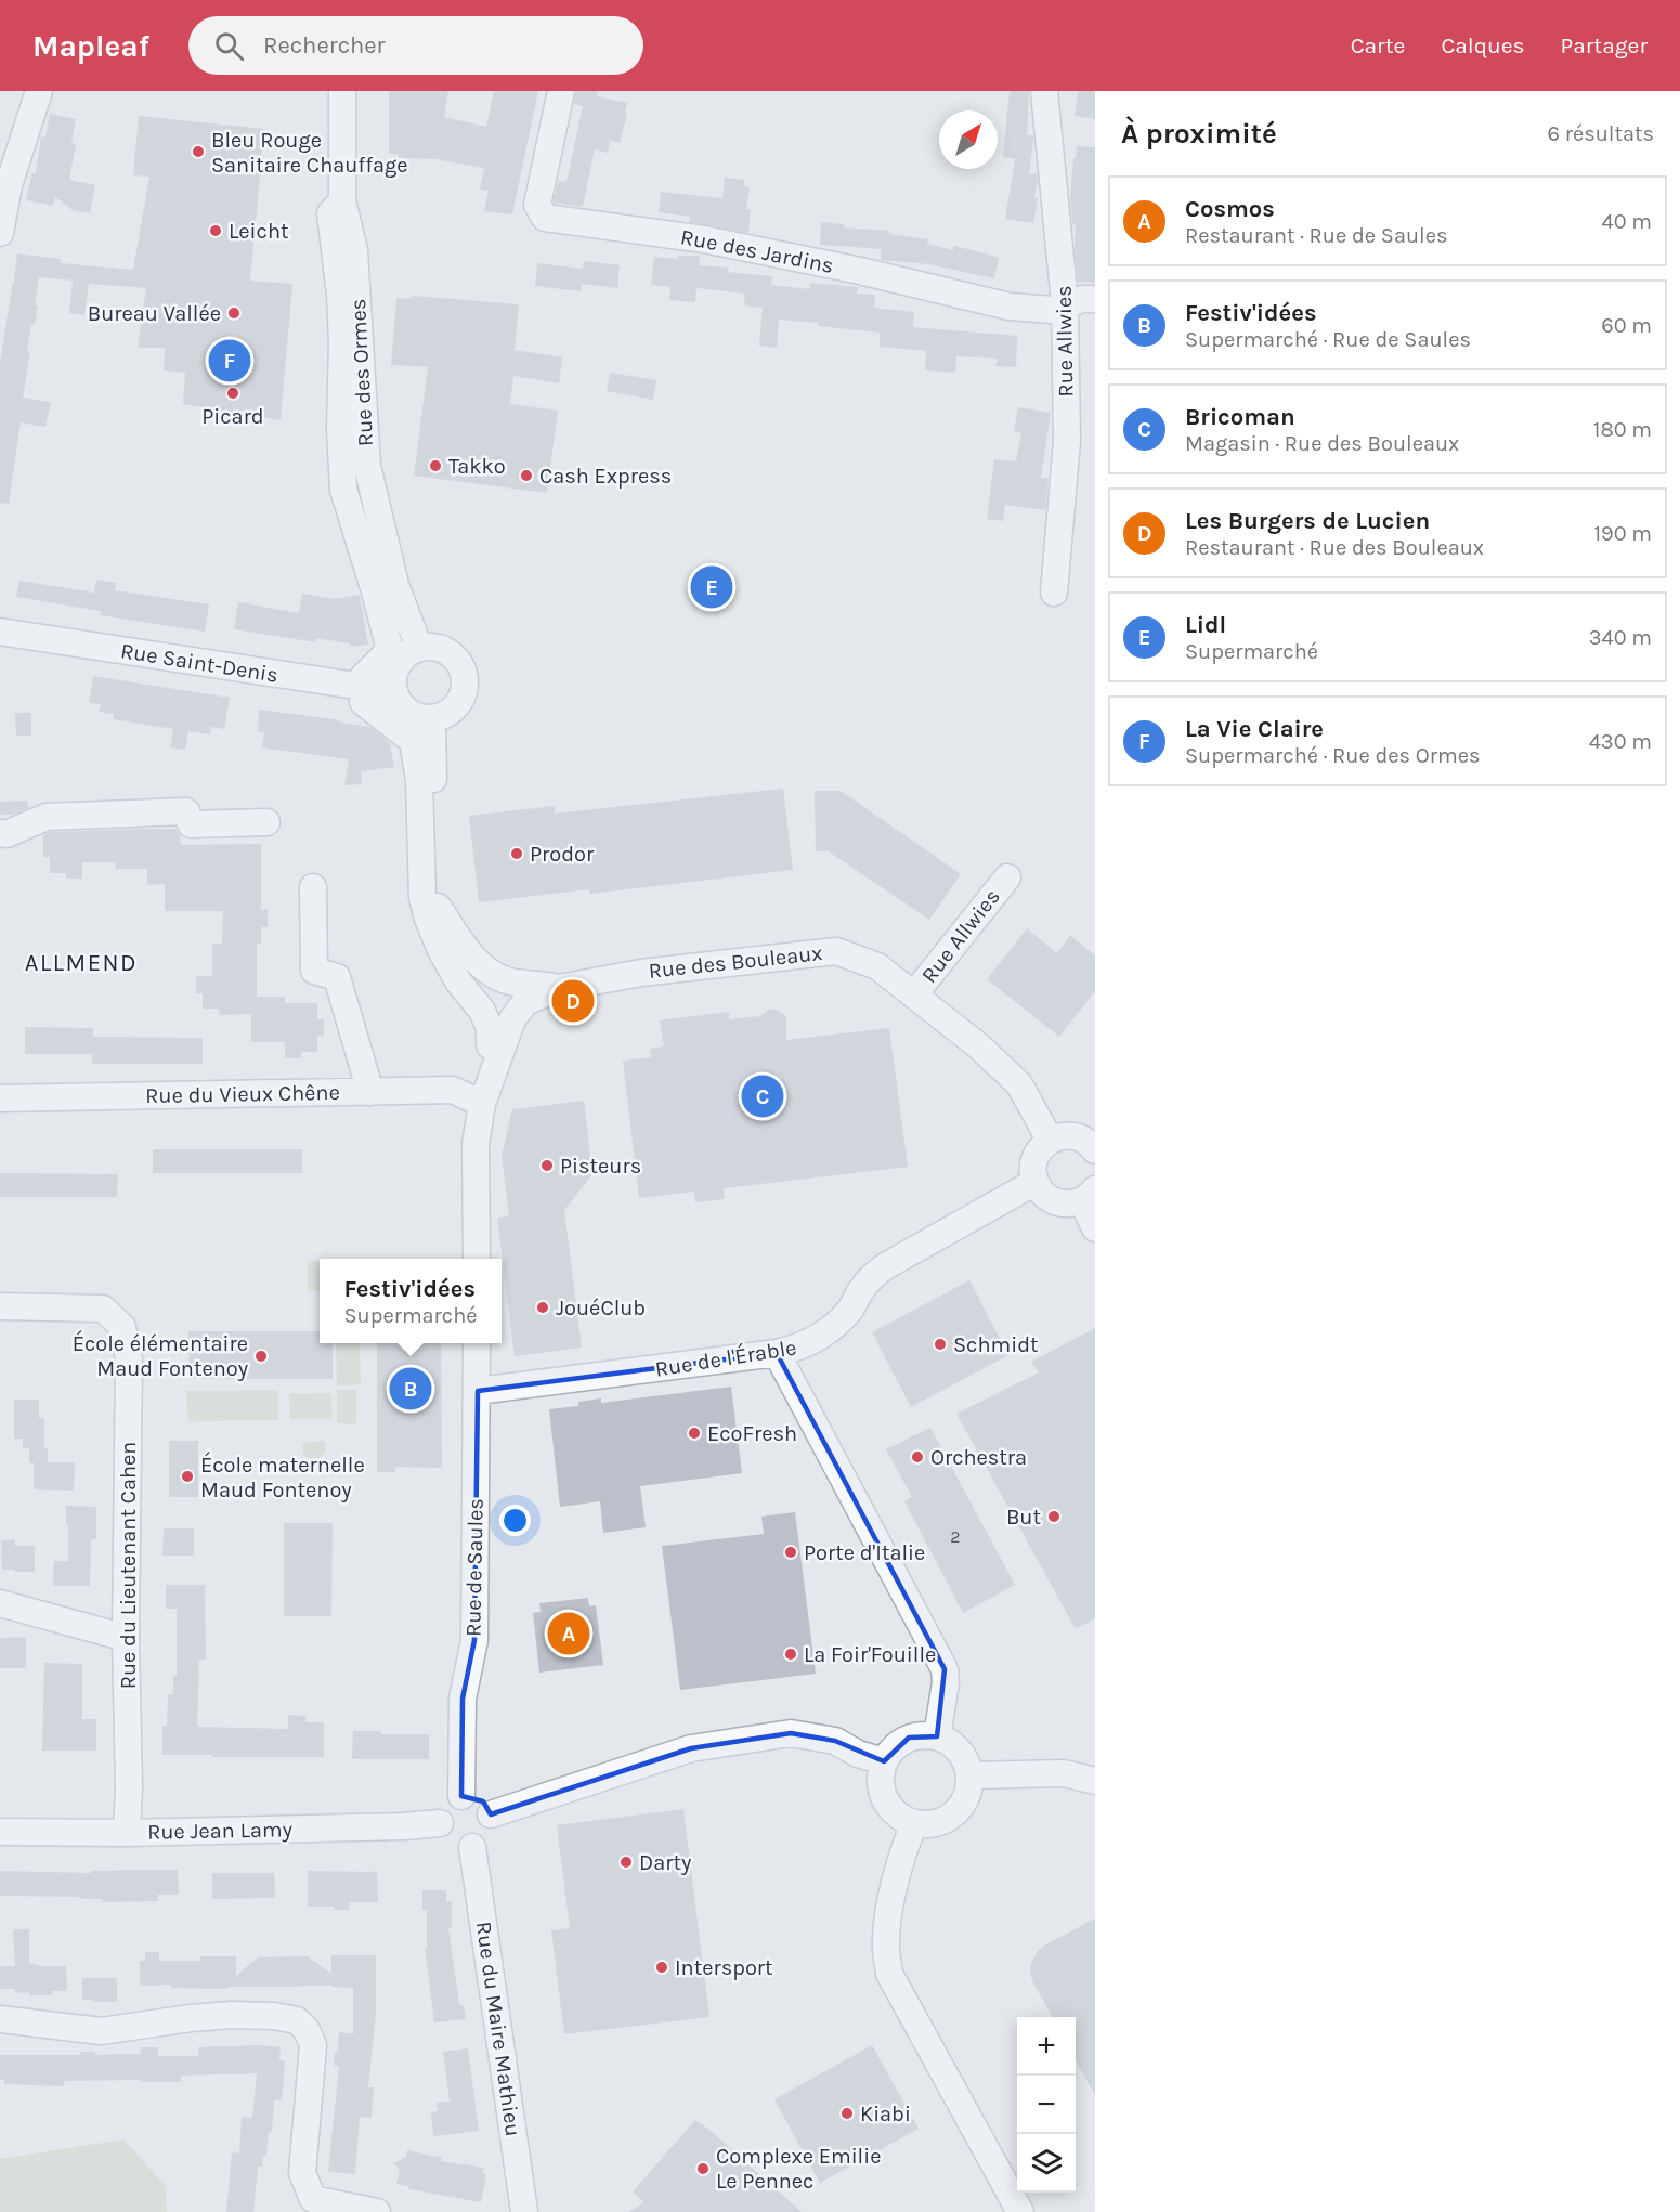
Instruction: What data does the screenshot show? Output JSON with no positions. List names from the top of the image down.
{
  "streets": {
    "street": [
      "Rue des Jardins",
      "Rue Allwies",
      "Rue des Ormes",
      "Rue Saint-Denis",
      "Rue des Bouleaux",
      "Rue du Vieux Chêne",
      "Rue de l'Érable",
      "Rue du Lieutenant Cahen",
      "Rue de Saules",
      "Rue Jean Lamy",
      "Rue du Maire Mathieu"
    ]
  },
  "crossings": [
    ["Rue des Jardins", "Rue Allwies"],
    ["Rue Allwies", "Rue des Bouleaux"],
    ["Rue des Ormes", "Rue Saint-Denis"],
    ["Rue de l'Érable", "Rue de Saules"],
    ["Rue du Lieutenant Cahen", "Rue Jean Lamy"],
    ["Rue de Saules", "Rue Jean Lamy"],
    ["Rue de Saules", "Rue du Maire Mathieu"],
    ["Rue Jean Lamy", "Rue du Maire Mathieu"]
  ],
  "districts": ["ALLMEND"],
  "places": [
    "Bleu Rouge Sanitaire Chauffage",
    "Leicht",
    "Bureau Vallée",
    "Picard",
    "Takko",
    "Cash Express",
    "Prodor",
    "Pisteurs",
    "JouéClub",
    "Schmidt",
    "École élémentaire Maud Fontenoy",
    "EcoFresh",
    "Orchestra",
    "École maternelle Maud Fontenoy",
    "But",
    "Porte d'Italie",
    "La Foir'Fouille",
    "Darty",
    "Intersport",
    "Kiabi",
    "Complexe Emilie Le Pennec"
  ],
  "house_numbers": ["2"],
  "north": "top right",
  "page": {
    "header": "Mapleaf",
    "search": "Rechercher",
    "nav": ["Carte", "Calques", "Partager"],
    "heading": ["À proximité", "6 résultats"],
    "list": [
      {
        "mark": "A",
        "name": "Cosmos",
        "note": "Restaurant · Rue de Saules",
        "value": "40 m"
      },
      {
        "mark": "B",
        "name": "Festiv'idées",
        "note": "Supermarché · Rue de Saules",
        "value": "60 m"
      },
      {
        "mark": "C",
        "name": "Bricoman",
        "note": "Magasin · Rue des Bouleaux",
        "value": "180 m"
      },
      {
        "mark": "D",
        "name": "Les Burgers de Lucien",
        "note": "Restaurant · Rue des Bouleaux",
        "value": "190 m"
      },
      {
        "mark": "E",
        "name": "Lidl",
        "note": "Supermarché",
        "value": "340 m"
      },
      {
        "mark": "F",
        "name": "La Vie Claire",
        "note": "Supermarché · Rue des Ormes",
        "value": "430 m"
      }
    ],
    "pins": [
      "F",
      "E",
      "D",
      "C",
      "B",
      "A"
    ],
    "popup": ["Festiv'idées", "Supermarché"],
    "map_buttons": ["+", "−"]
  }
}
